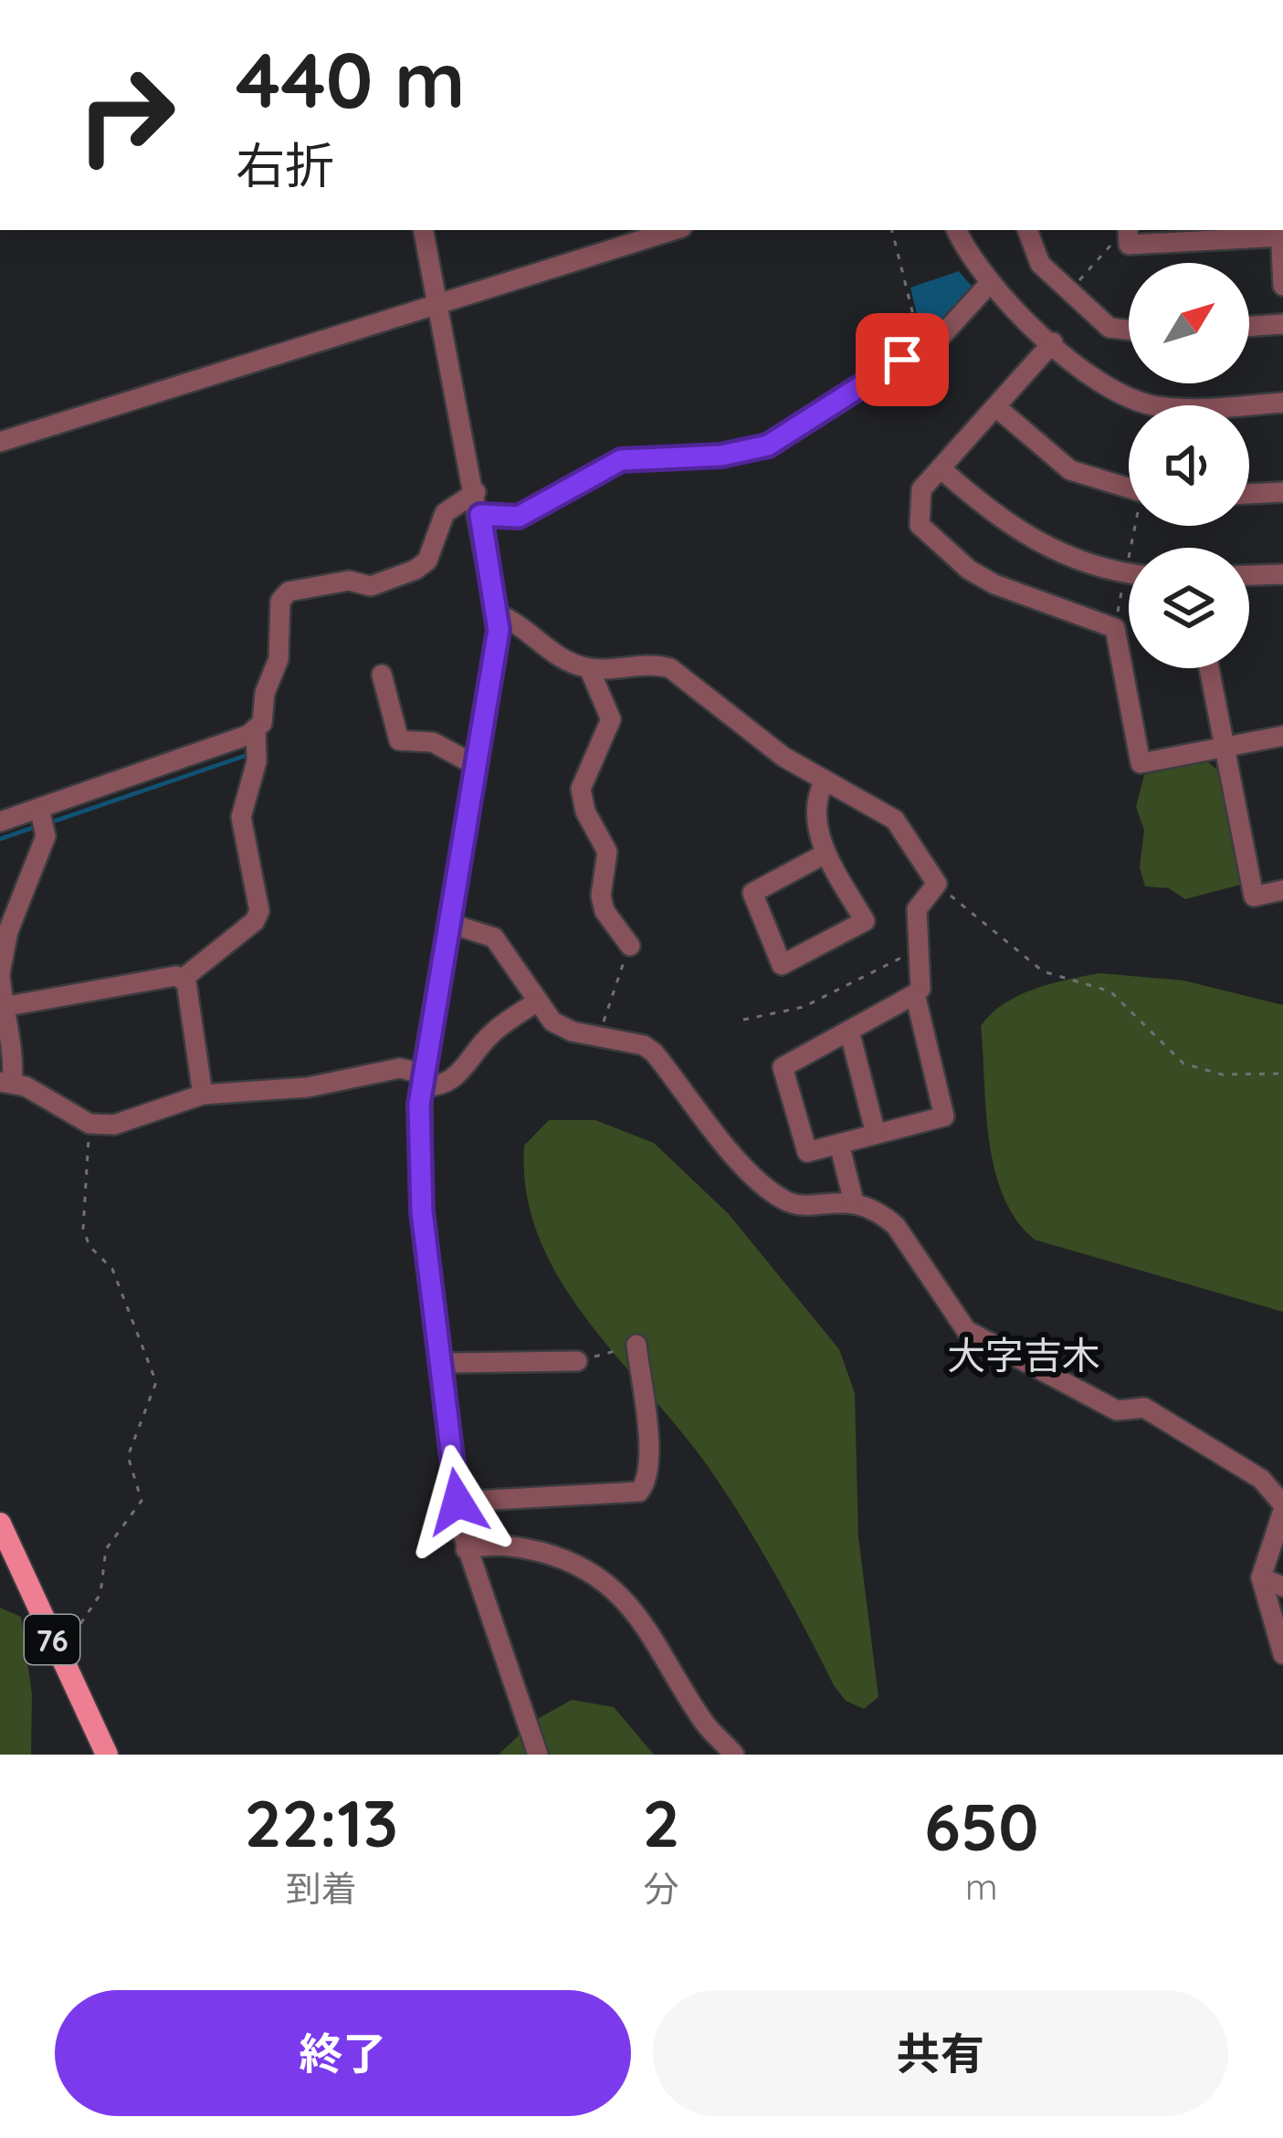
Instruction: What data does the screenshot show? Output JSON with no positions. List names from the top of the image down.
{
  "streets": {
    "main road": ["76"]
  },
  "districts": ["大字吉木"],
  "north": "top right",
  "page": {
    "turn": ["440 m", "右折"],
    "eta": [
      "22:13",
      "到着",
      "2",
      "分",
      "650",
      "m"
    ],
    "buttons": ["終了", "共有"]
  }
}
